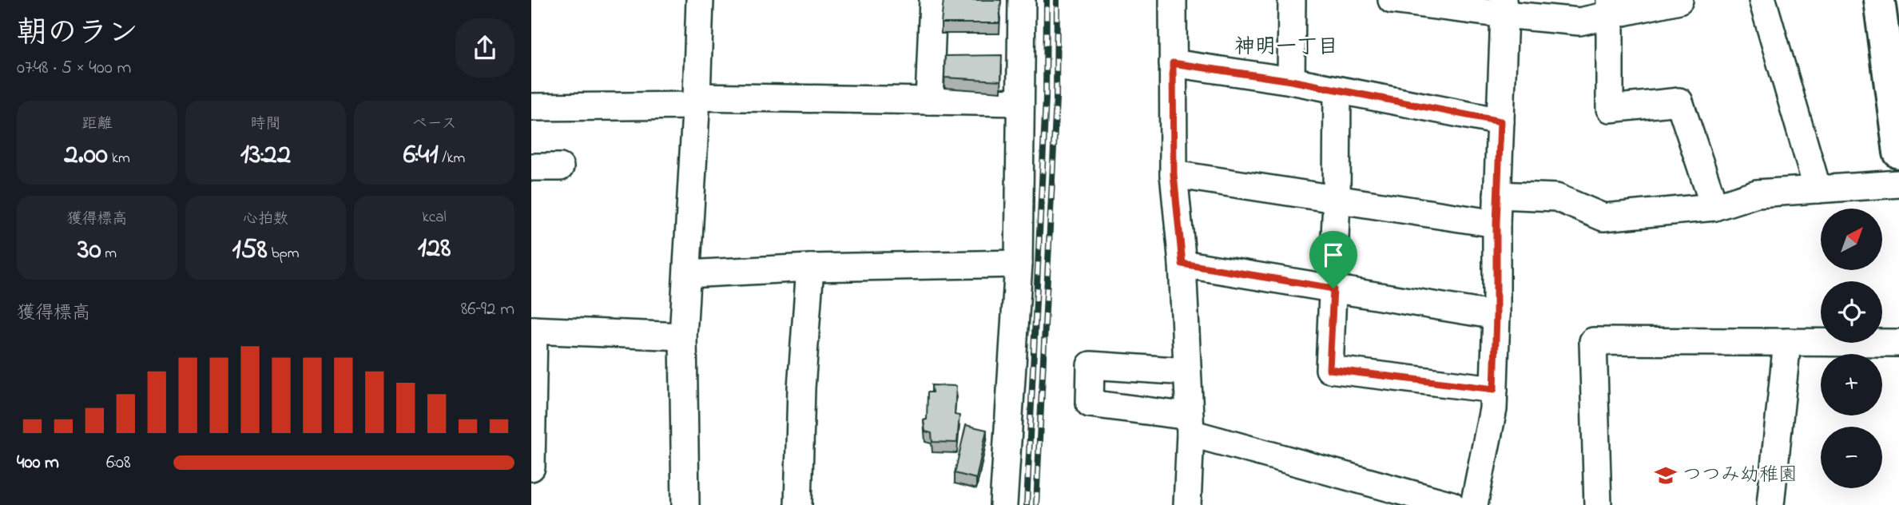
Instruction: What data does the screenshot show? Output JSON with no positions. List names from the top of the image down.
{
  "districts": ["神明一丁目"],
  "places": {
    "school or university": ["つつみ幼稚園"]
  },
  "north": "top right",
  "page": {
    "heading": ["朝のラン", "07:48 · 5 × 400 m"],
    "stats": [
      ["距離", "2.00 km"],
      ["時間", "13:22"],
      ["ペース", "6:41 /km"],
      ["獲得標高", "30 m"],
      ["心拍数", "158 bpm"],
      ["kcal", "128"]
    ],
    "map_buttons": ["+", "−"],
    "chart": ["獲得標高", "86–92 m"],
    "list": [
      {
        "name": "400 m",
        "note": "6:08"
      }
    ]
  }
}
